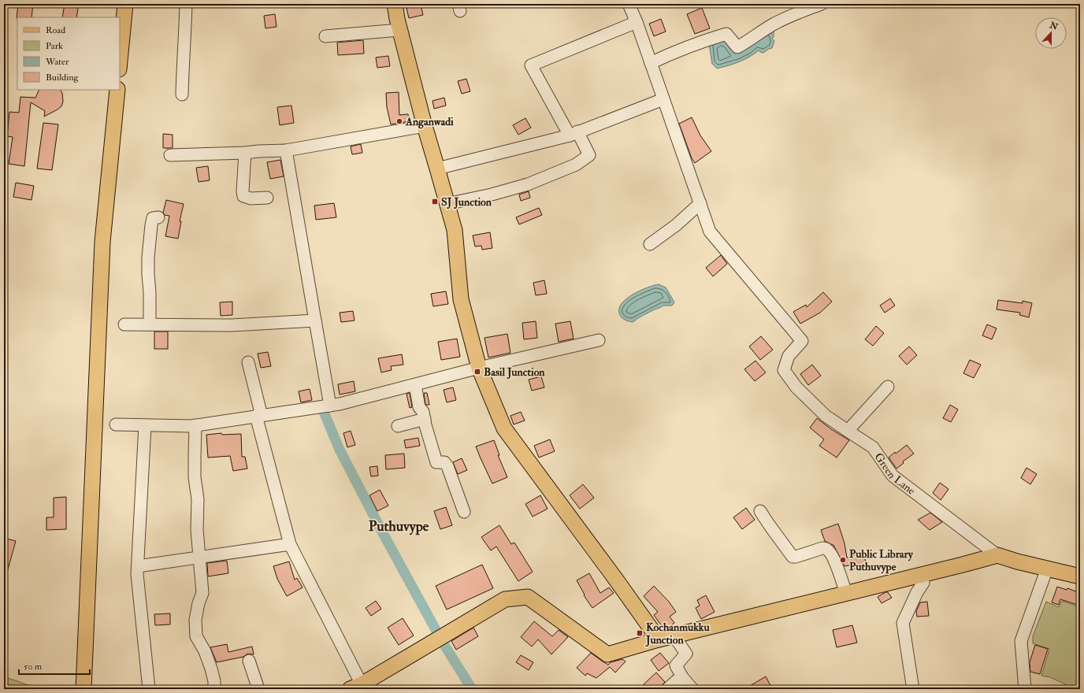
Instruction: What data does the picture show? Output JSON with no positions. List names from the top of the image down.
{
  "streets": {
    "street": ["Green Lane"]
  },
  "districts": ["Puthuvype"],
  "places": {
    "other": ["Anganwadi", "Public Library Puthuvype"],
    "transit": ["SJ Junction", "Basil Junction", "Kochanmukku Junction"]
  },
  "legend": [
    "Road",
    "Park",
    "Water",
    "Building"
  ],
  "scale_bar": "50 m",
  "north": "top"
}
